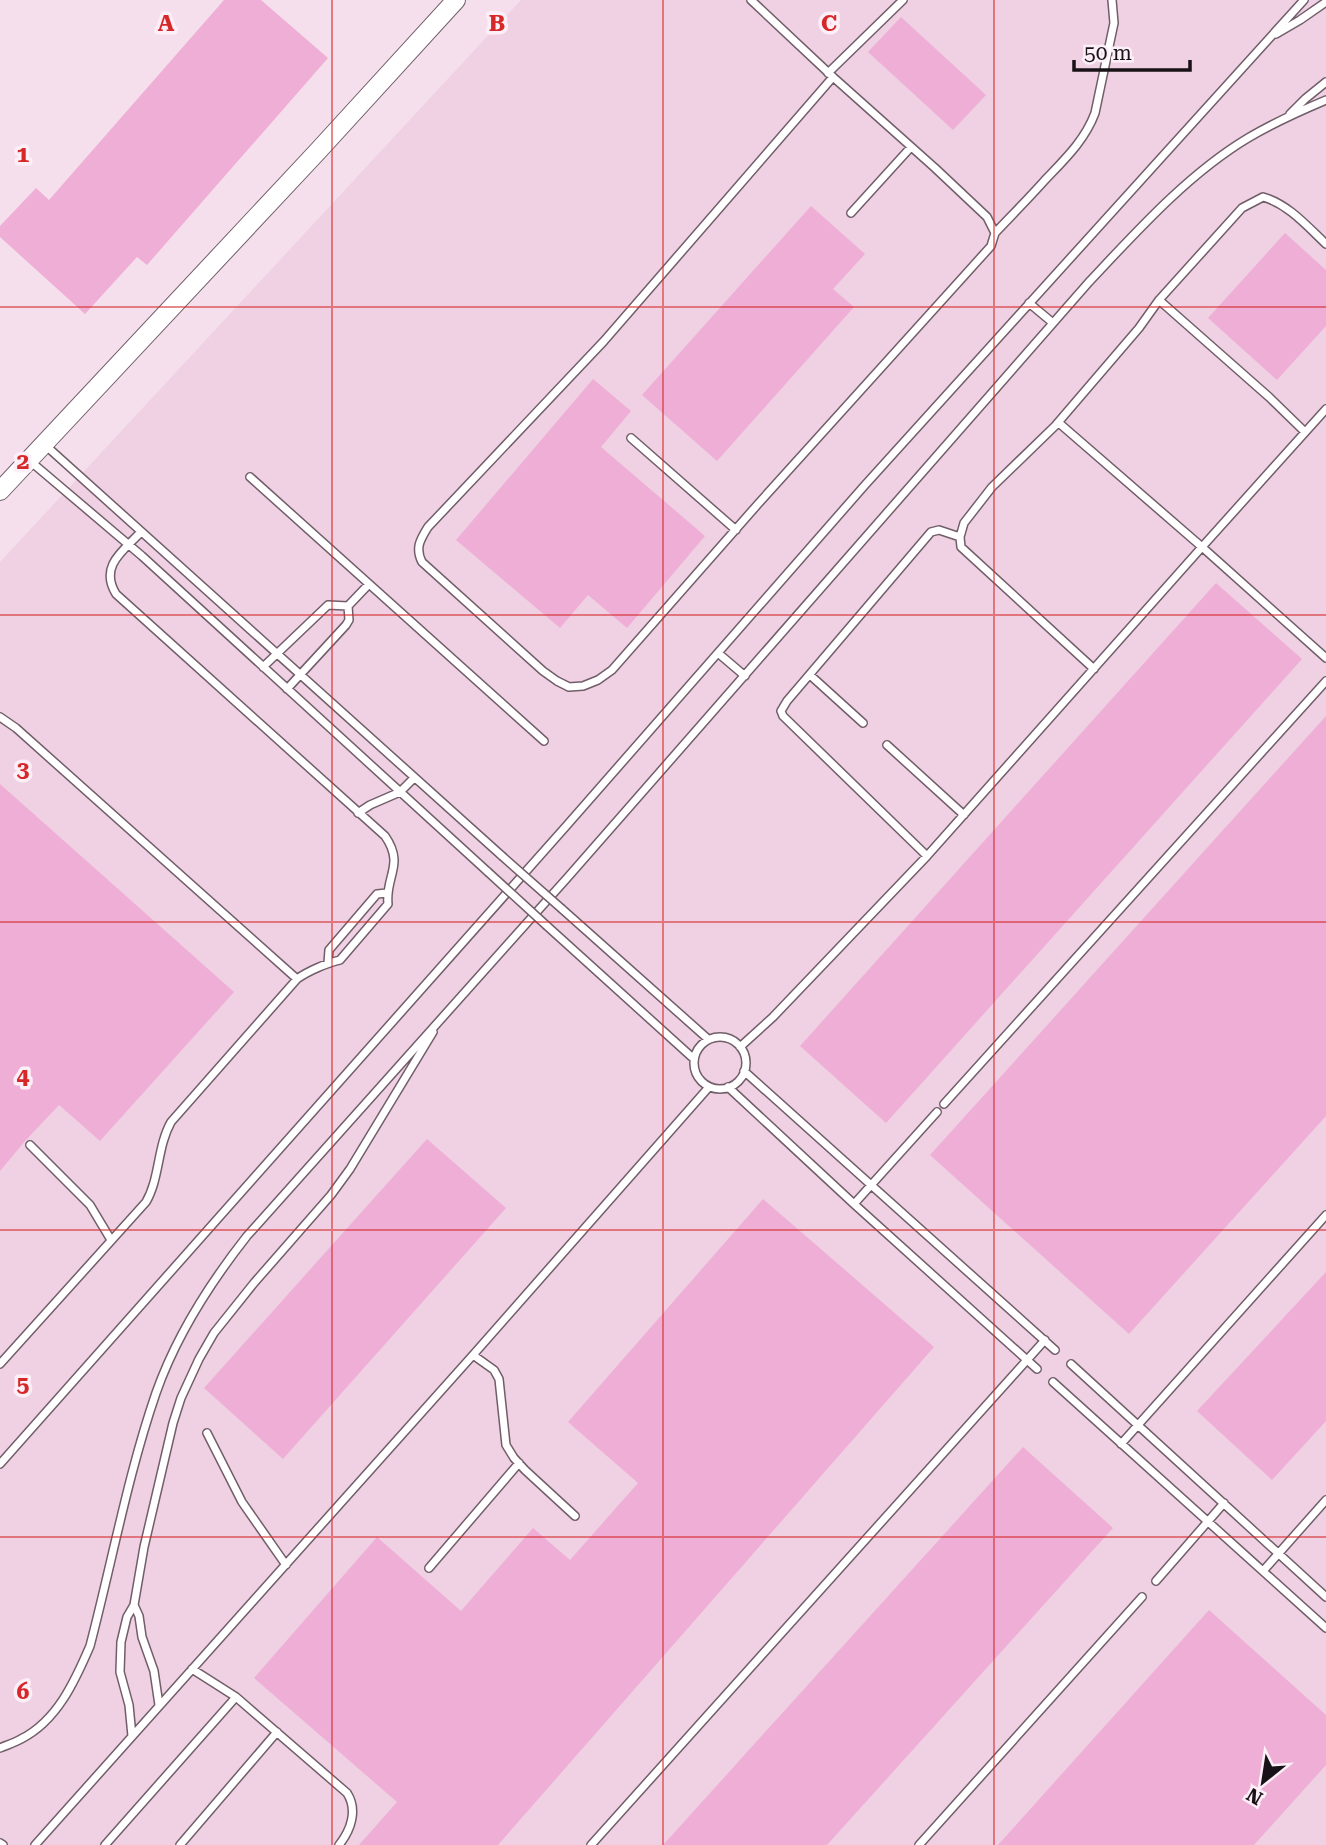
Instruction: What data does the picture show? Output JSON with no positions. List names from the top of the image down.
{
  "scale_bar": "50 m",
  "north": "bottom left",
  "grid": {
    "columns": ["A", "B", "C"],
    "rows": [
      "1",
      "2",
      "3",
      "4",
      "5",
      "6"
    ]
  }
}
